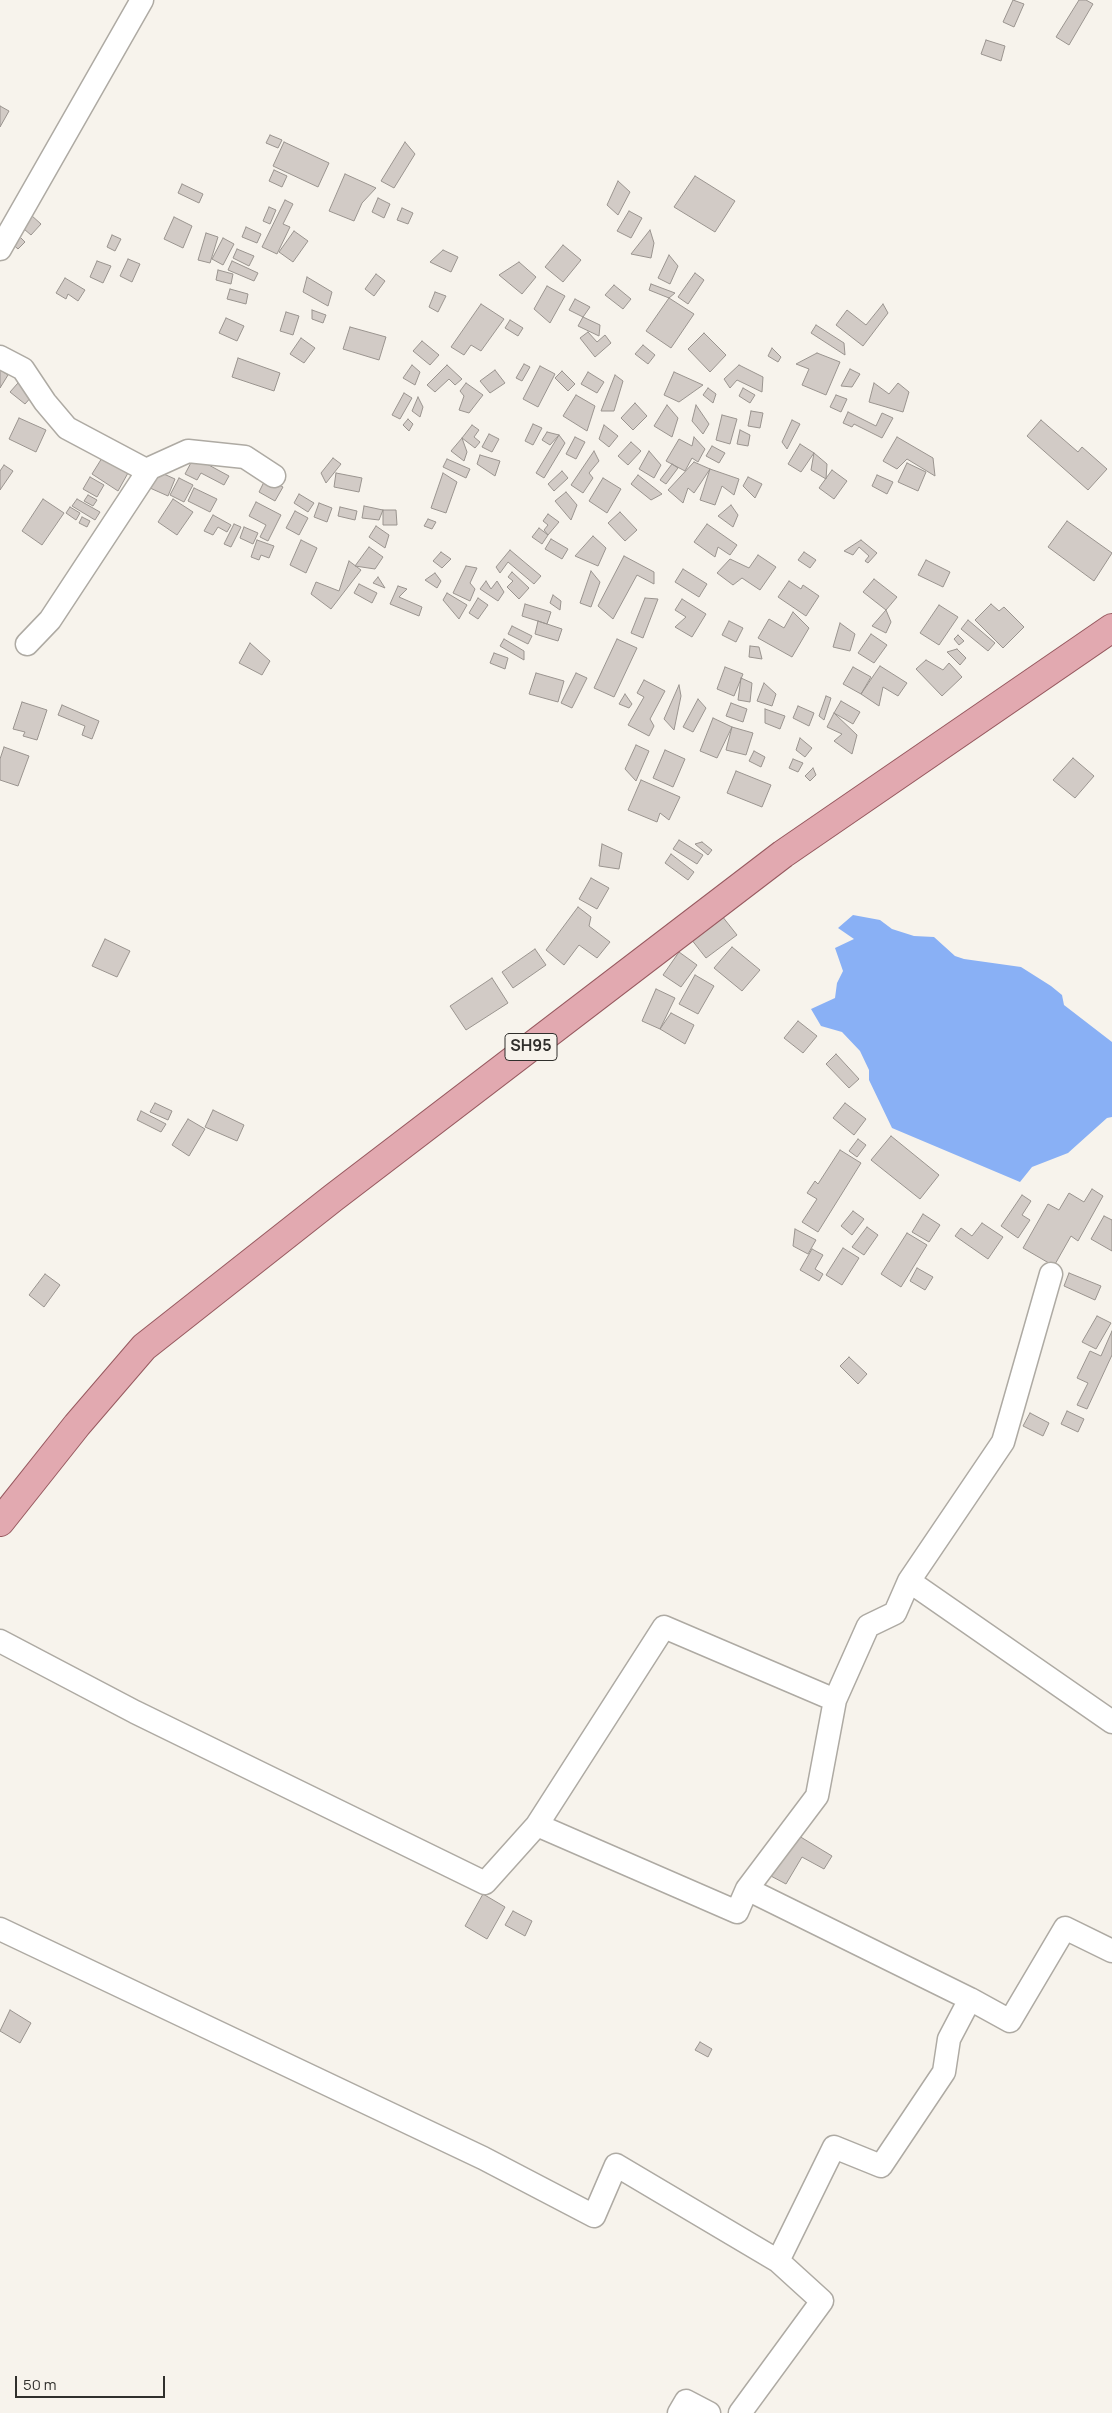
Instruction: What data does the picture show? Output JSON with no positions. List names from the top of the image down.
{
  "streets": {
    "main road": ["SH95"]
  },
  "scale_bar": "50 m"
}
